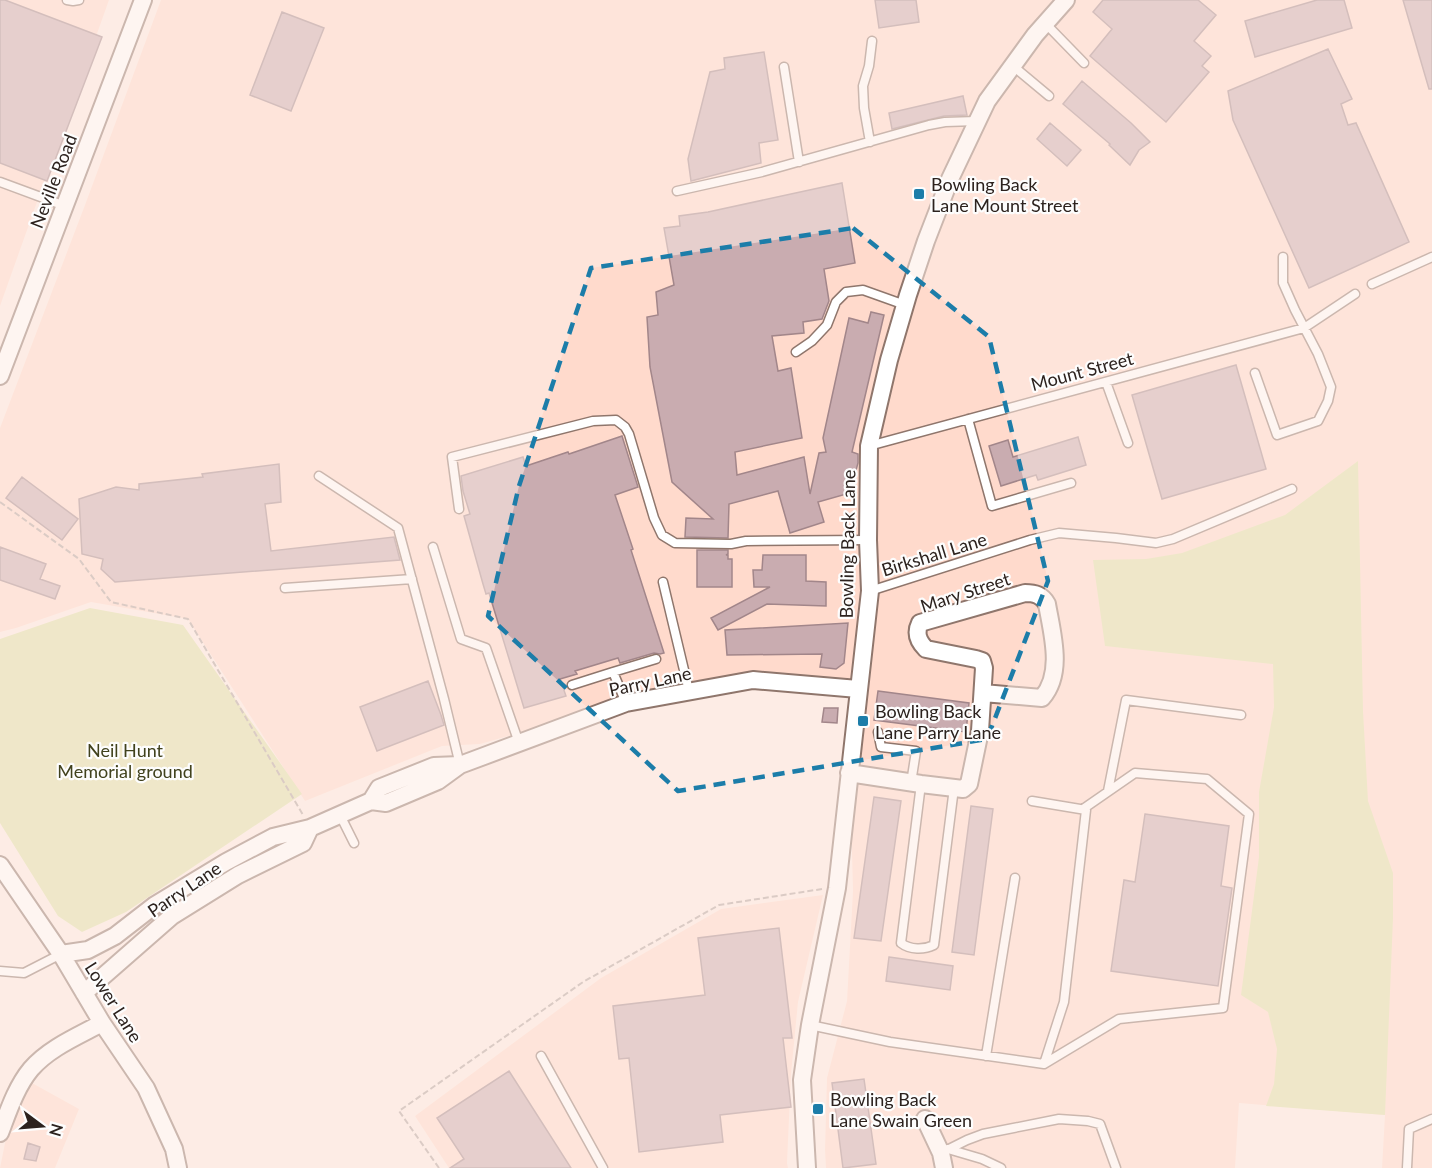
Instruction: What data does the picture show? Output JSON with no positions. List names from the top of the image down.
{
  "streets": {
    "street": [
      "Neville Road",
      "Bowling Back Lane",
      "Mary Street",
      "Parry Lane",
      "Lower Lane"
    ],
    "lane": ["Mount Street", "Birkshall Lane"]
  },
  "crossings": [
    ["Mount Street", "Bowling Back Lane"],
    ["Bowling Back Lane", "Birkshall Lane"],
    ["Bowling Back Lane", "Parry Lane"],
    ["Parry Lane", "Lower Lane"]
  ],
  "parks": ["Neil Hunt Memorial ground"],
  "places": {
    "transit": ["Bowling Back Lane Mount Street", "Bowling Back Lane Parry Lane", "Bowling Back Lane Swain Green"]
  },
  "north": "right"
}
